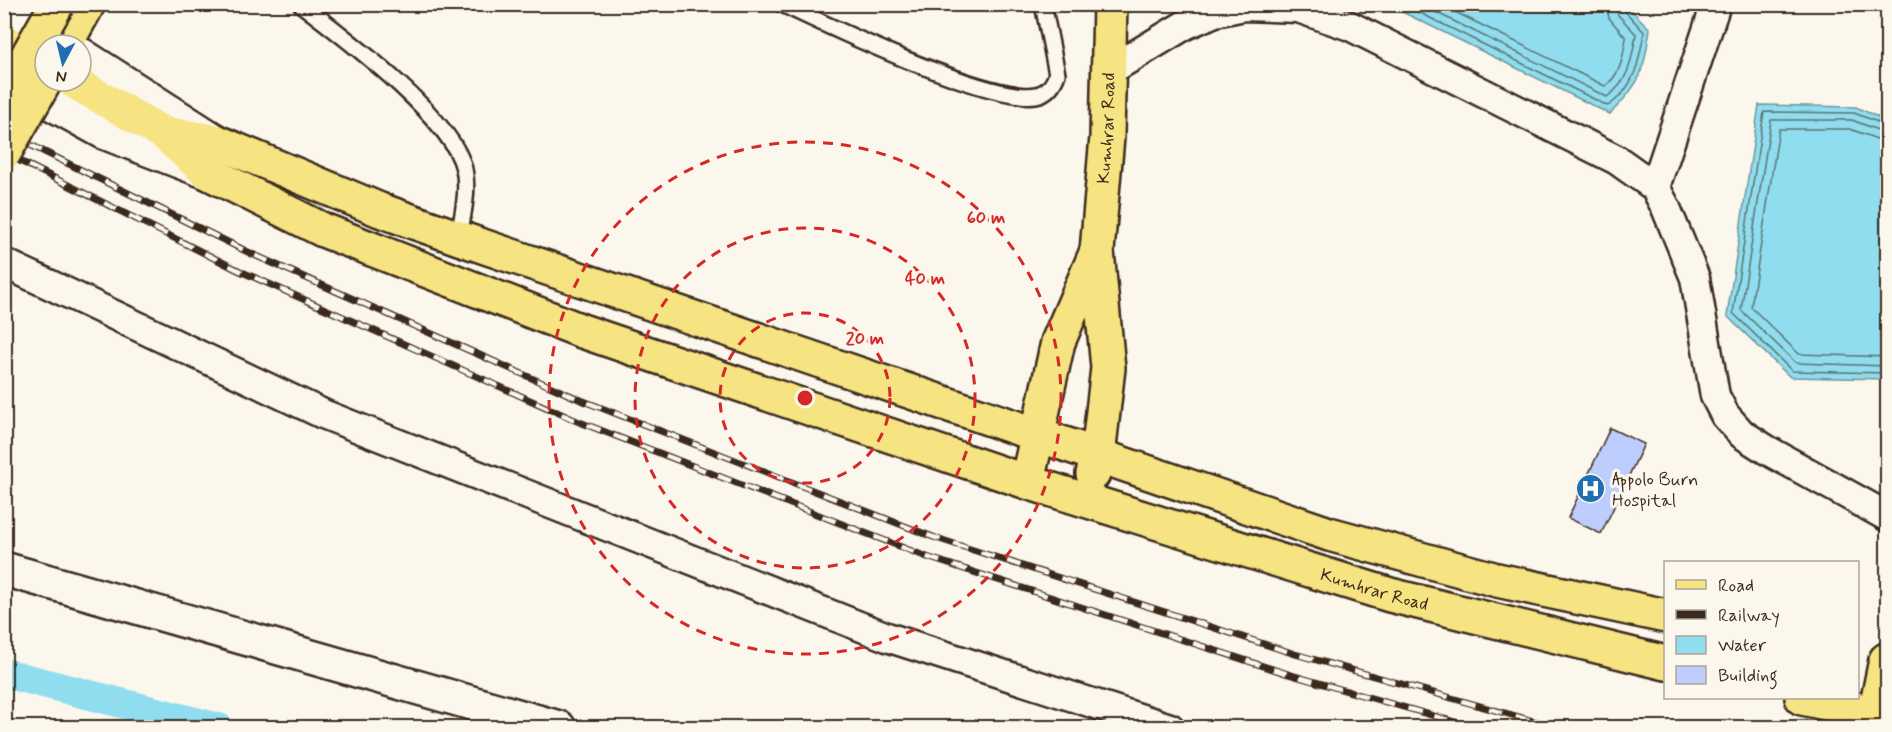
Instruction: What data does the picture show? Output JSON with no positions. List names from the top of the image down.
{
  "streets": {
    "main road": ["Kumhrar Road"]
  },
  "places": {
    "hospital": ["Appolo Burn Hospital"]
  },
  "legend": [
    "Road",
    "Railway",
    "Water",
    "Building"
  ],
  "north": "bottom",
  "rings": ["60 m", "40 m", "20 m"]
}
